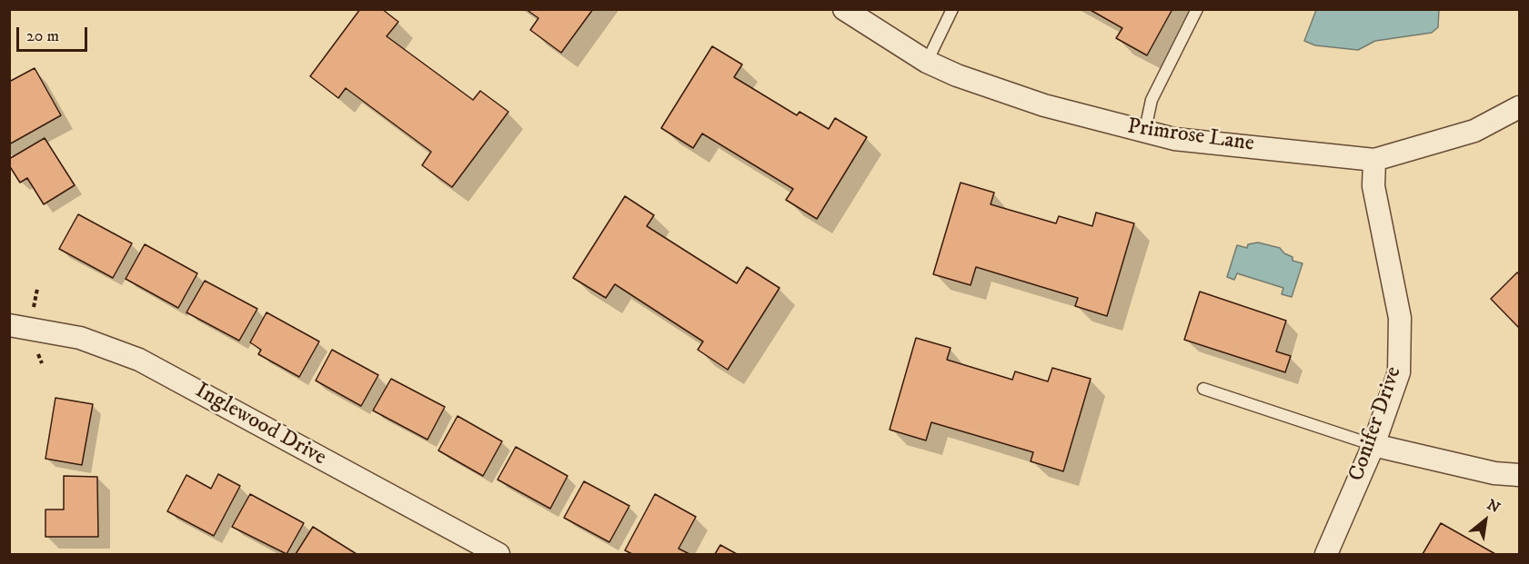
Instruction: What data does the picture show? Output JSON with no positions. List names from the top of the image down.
{
  "streets": {
    "street": ["Primrose Lane", "Conifer Drive", "Inglewood Drive"]
  },
  "crossings": [
    ["Primrose Lane", "Conifer Drive"]
  ],
  "scale_bar": "20 m",
  "north": "top right"
}
